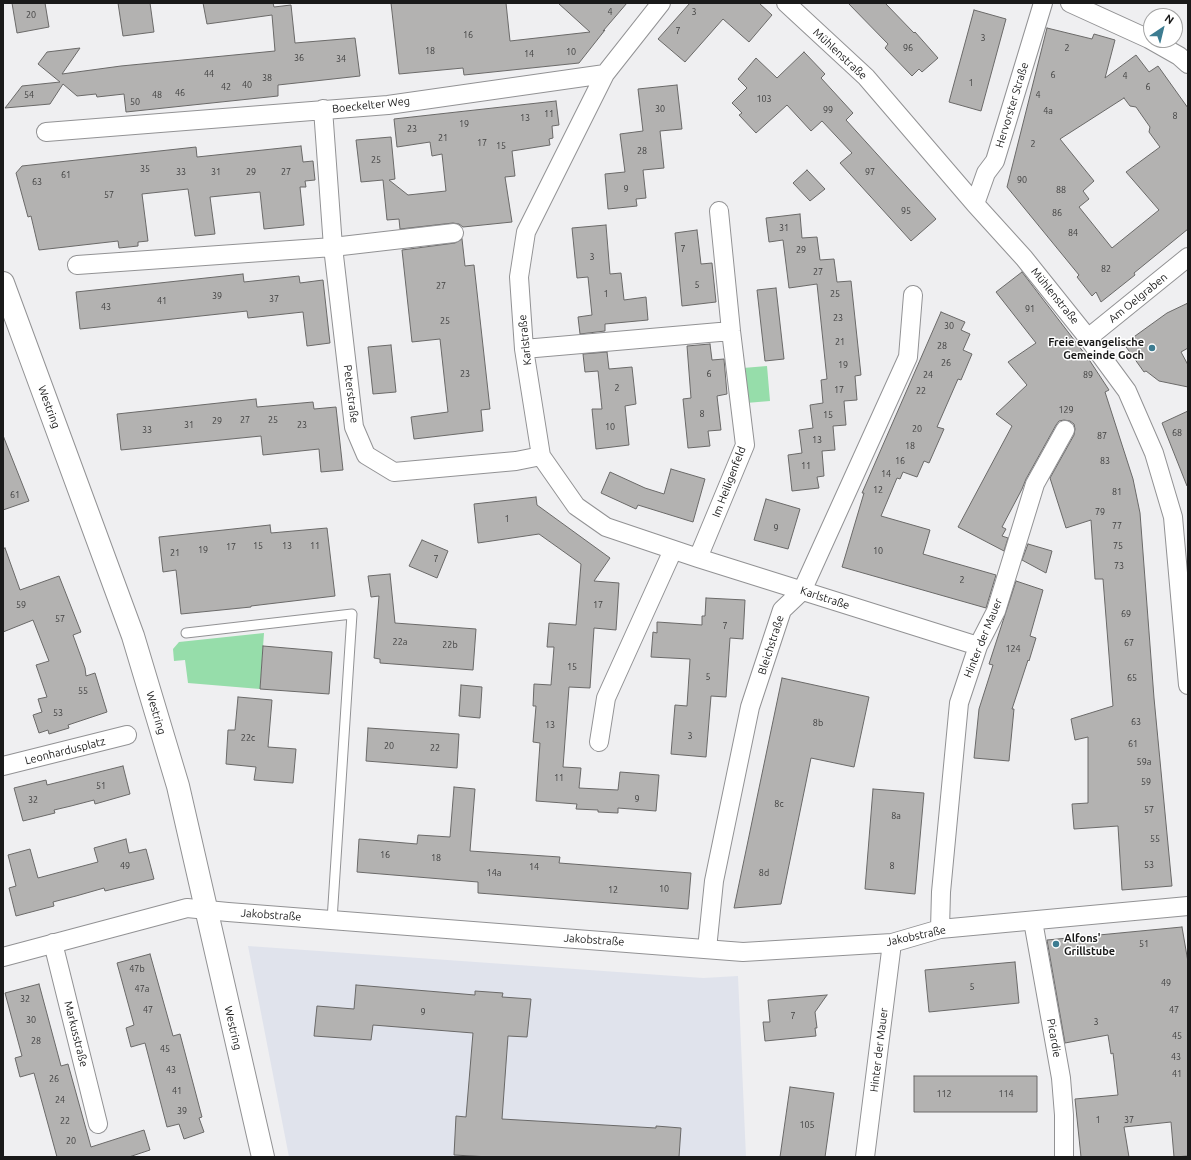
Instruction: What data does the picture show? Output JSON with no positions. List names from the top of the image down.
{
  "streets": {
    "main road": ["Westring"],
    "street": [
      "Mühlenstraße",
      "Boeckelter Weg",
      "Hervorster Straße",
      "Am Oelgraben",
      "Karlstraße",
      "Peterstraße",
      "Im Heiligenfeld",
      "Hinter der Mauer",
      "Bleichstraße",
      "Leonhardusplatz",
      "Jakobstraße",
      "Markusstraße",
      "Picardie"
    ]
  },
  "crossings": [
    ["Mühlenstraße", "Hervorster Straße"],
    ["Mühlenstraße", "Am Oelgraben"],
    ["Boeckelter Weg", "Karlstraße"],
    ["Boeckelter Weg", "Peterstraße"],
    ["Karlstraße", "Peterstraße"],
    ["Karlstraße", "Im Heiligenfeld"],
    ["Karlstraße", "Hinter der Mauer"],
    ["Karlstraße", "Bleichstraße"],
    ["Westring", "Jakobstraße"],
    ["Hinter der Mauer", "Jakobstraße"],
    ["Bleichstraße", "Jakobstraße"],
    ["Jakobstraße", "Markusstraße"],
    ["Jakobstraße", "Picardie"]
  ],
  "places": ["Freie evangelische Gemeinde Goch", "Alfons' Grillstube"],
  "house_numbers": [
    "4",
    "3",
    "20",
    "7",
    "16",
    "3",
    "96",
    "2",
    "18",
    "10",
    "14",
    "36",
    "34",
    "44",
    "6",
    "4",
    "38",
    "1",
    "40",
    "42",
    "6",
    "46",
    "54",
    "48",
    "4",
    "103",
    "50",
    "30",
    "99",
    "4a",
    "11",
    "8",
    "13",
    "19",
    "23",
    "21",
    "17",
    "2",
    "15",
    "28",
    "25",
    "35",
    "33",
    "31",
    "29",
    "27",
    "97",
    "61",
    "90",
    "63",
    "9",
    "88",
    "57",
    "95",
    "86",
    "31",
    "84",
    "7",
    "29",
    "3",
    "82",
    "27",
    "5",
    "27",
    "1",
    "25",
    "39",
    "37",
    "41",
    "43",
    "91",
    "23",
    "25",
    "30",
    "21",
    "28",
    "26",
    "19",
    "23",
    "6",
    "24",
    "89",
    "2",
    "17",
    "22",
    "129",
    "8",
    "15",
    "27",
    "25",
    "29",
    "31",
    "23",
    "10",
    "20",
    "33",
    "68",
    "87",
    "13",
    "18",
    "16",
    "83",
    "11",
    "14",
    "12",
    "81",
    "61",
    "79",
    "1",
    "77",
    "9",
    "15",
    "13",
    "11",
    "75",
    "17",
    "19",
    "10",
    "21",
    "7",
    "73",
    "2",
    "59",
    "17",
    "69",
    "57",
    "7",
    "22a",
    "67",
    "22b",
    "124",
    "15",
    "5",
    "65",
    "55",
    "53",
    "63",
    "8b",
    "13",
    "3",
    "22c",
    "61",
    "20",
    "22",
    "59a",
    "11",
    "59",
    "51",
    "9",
    "32",
    "8c",
    "57",
    "8a",
    "55",
    "16",
    "18",
    "53",
    "49",
    "8",
    "14",
    "14a",
    "8d",
    "10",
    "12",
    "51",
    "47b",
    "49",
    "5",
    "47a",
    "32",
    "47",
    "47",
    "9",
    "7",
    "30",
    "3",
    "45",
    "28",
    "45",
    "43",
    "43",
    "41",
    "26",
    "41",
    "112",
    "114",
    "24",
    "39",
    "1",
    "37",
    "22",
    "105",
    "20"
  ],
  "north": "top right"
}
